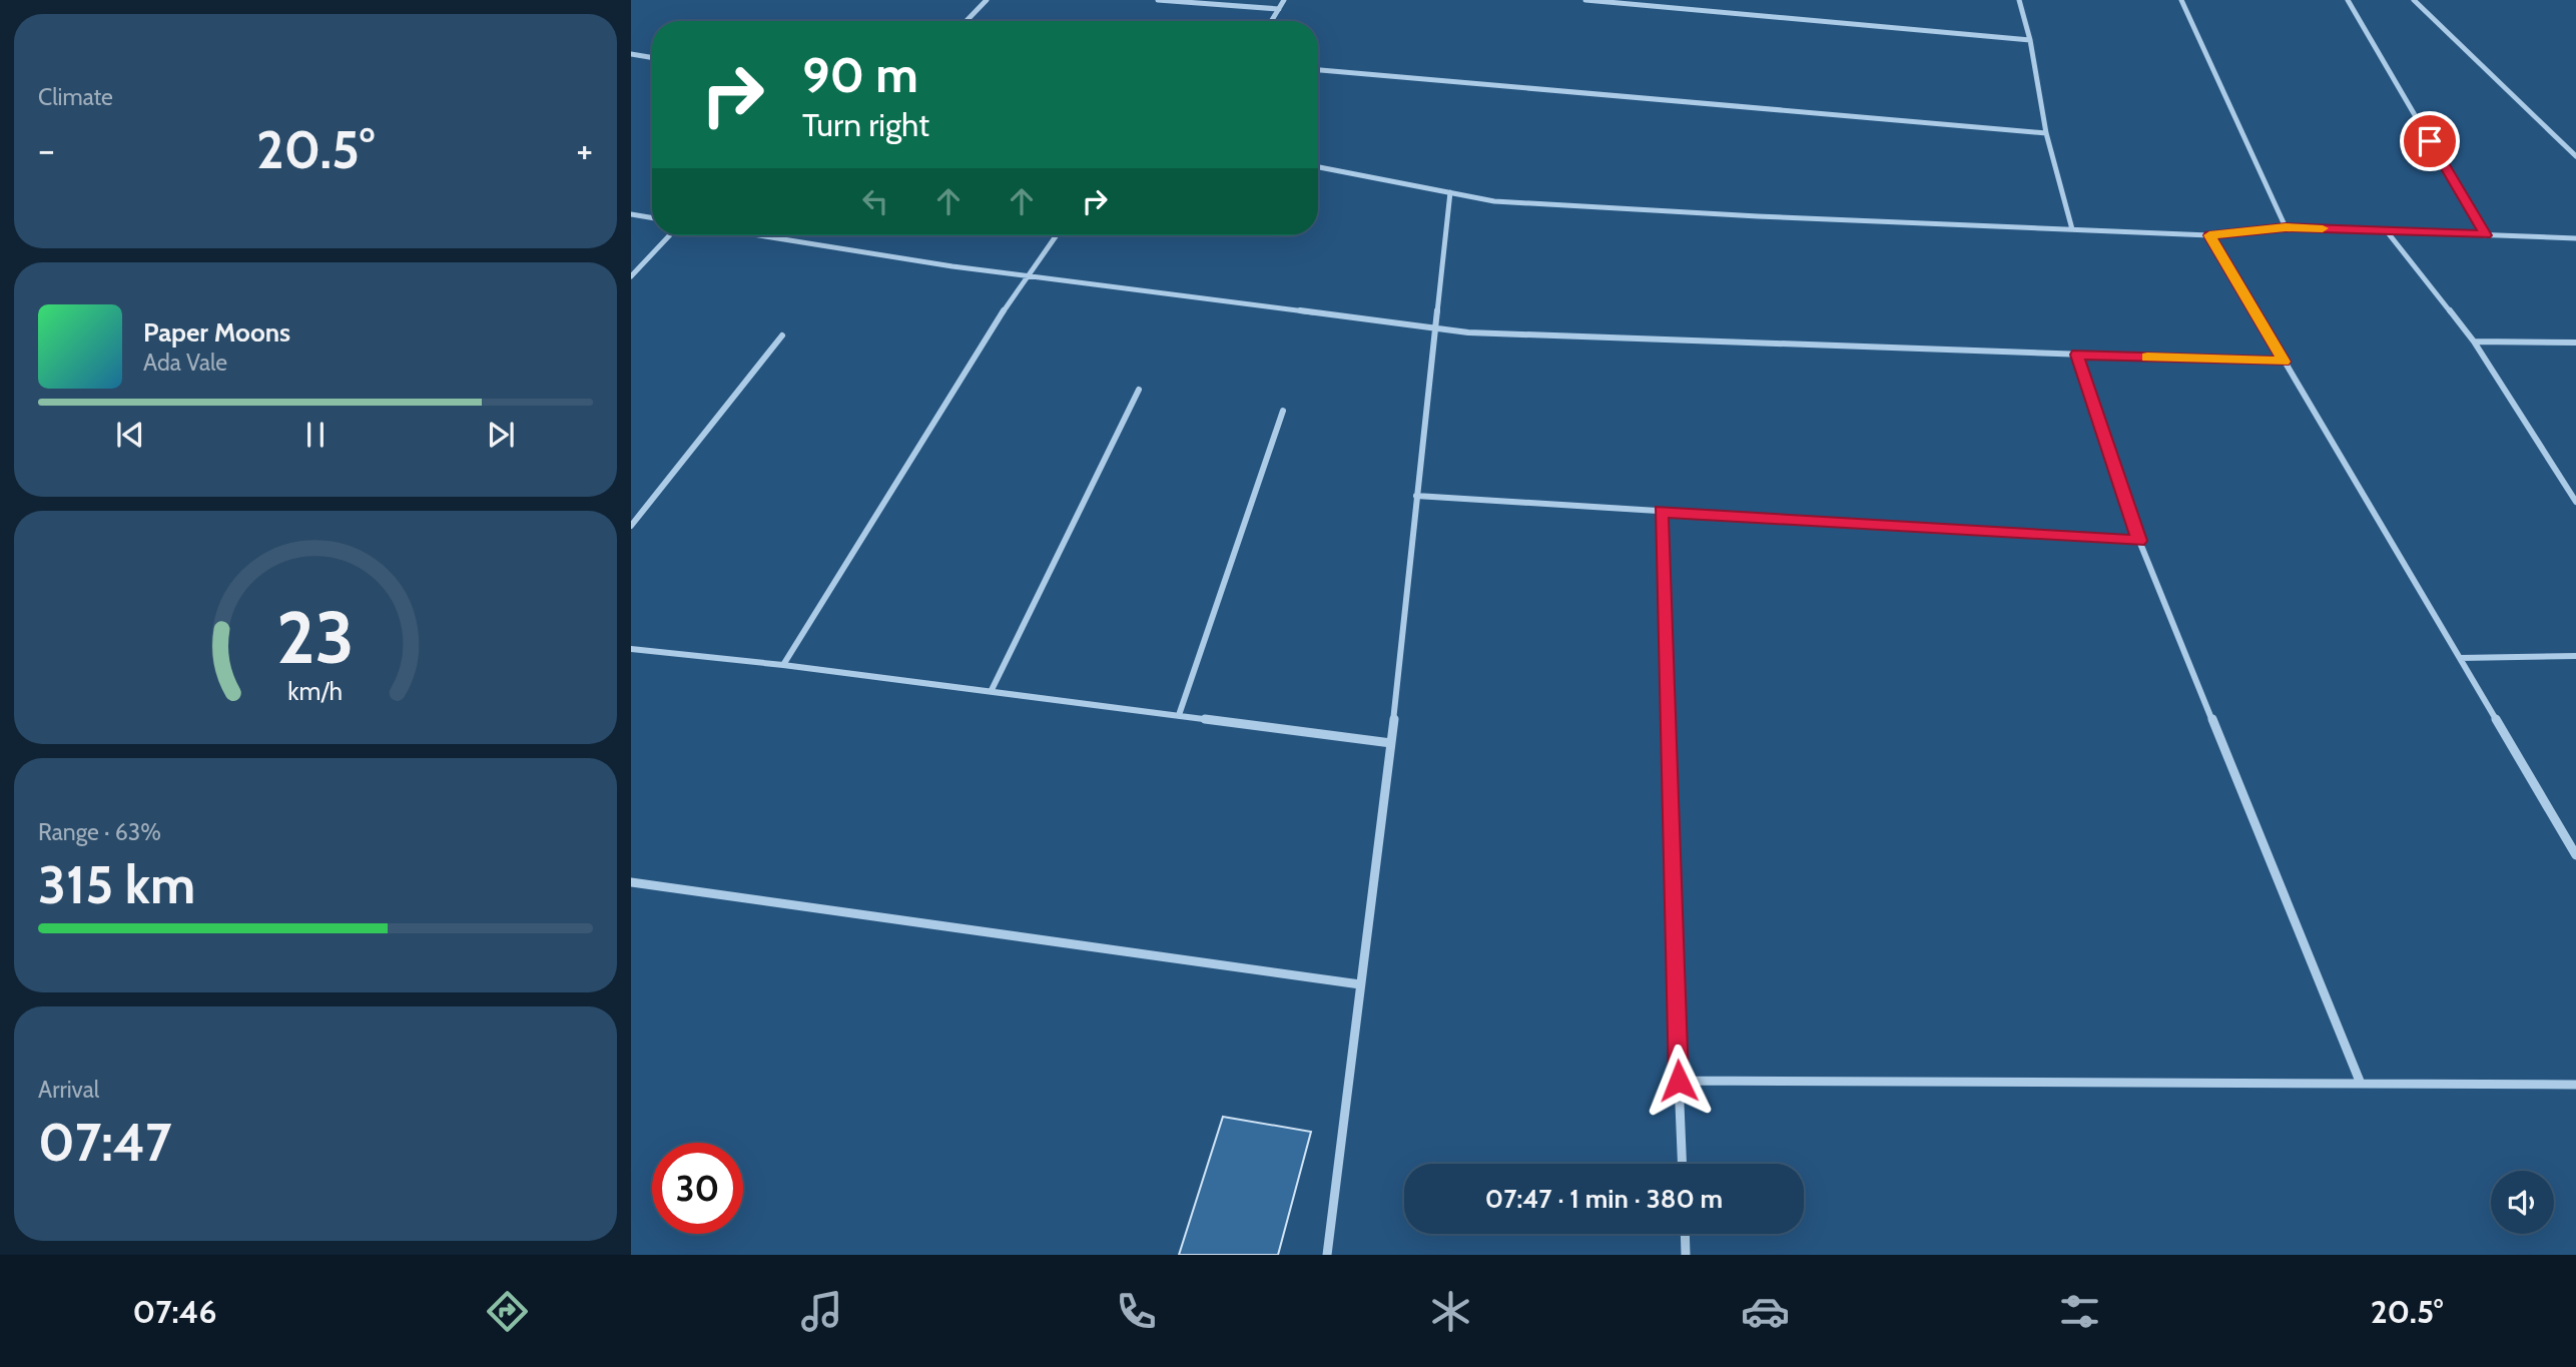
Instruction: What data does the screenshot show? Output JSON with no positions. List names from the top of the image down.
{
  "page": {
    "tile": [
      "Climate",
      ["Range · 63%", "315 km"],
      ["Arrival", "07:47"]
    ],
    "turn": ["90 m", "Turn right"],
    "heat": ["−", "20.5°", "+"],
    "song": ["Paper Moons", "Ada Vale"],
    "limit": "30",
    "trip": "07:47 · 1 min · 380 m",
    "tabs": ["07:46", "20.5°"],
    "gauge": ["23", "km/h"]
  }
}
